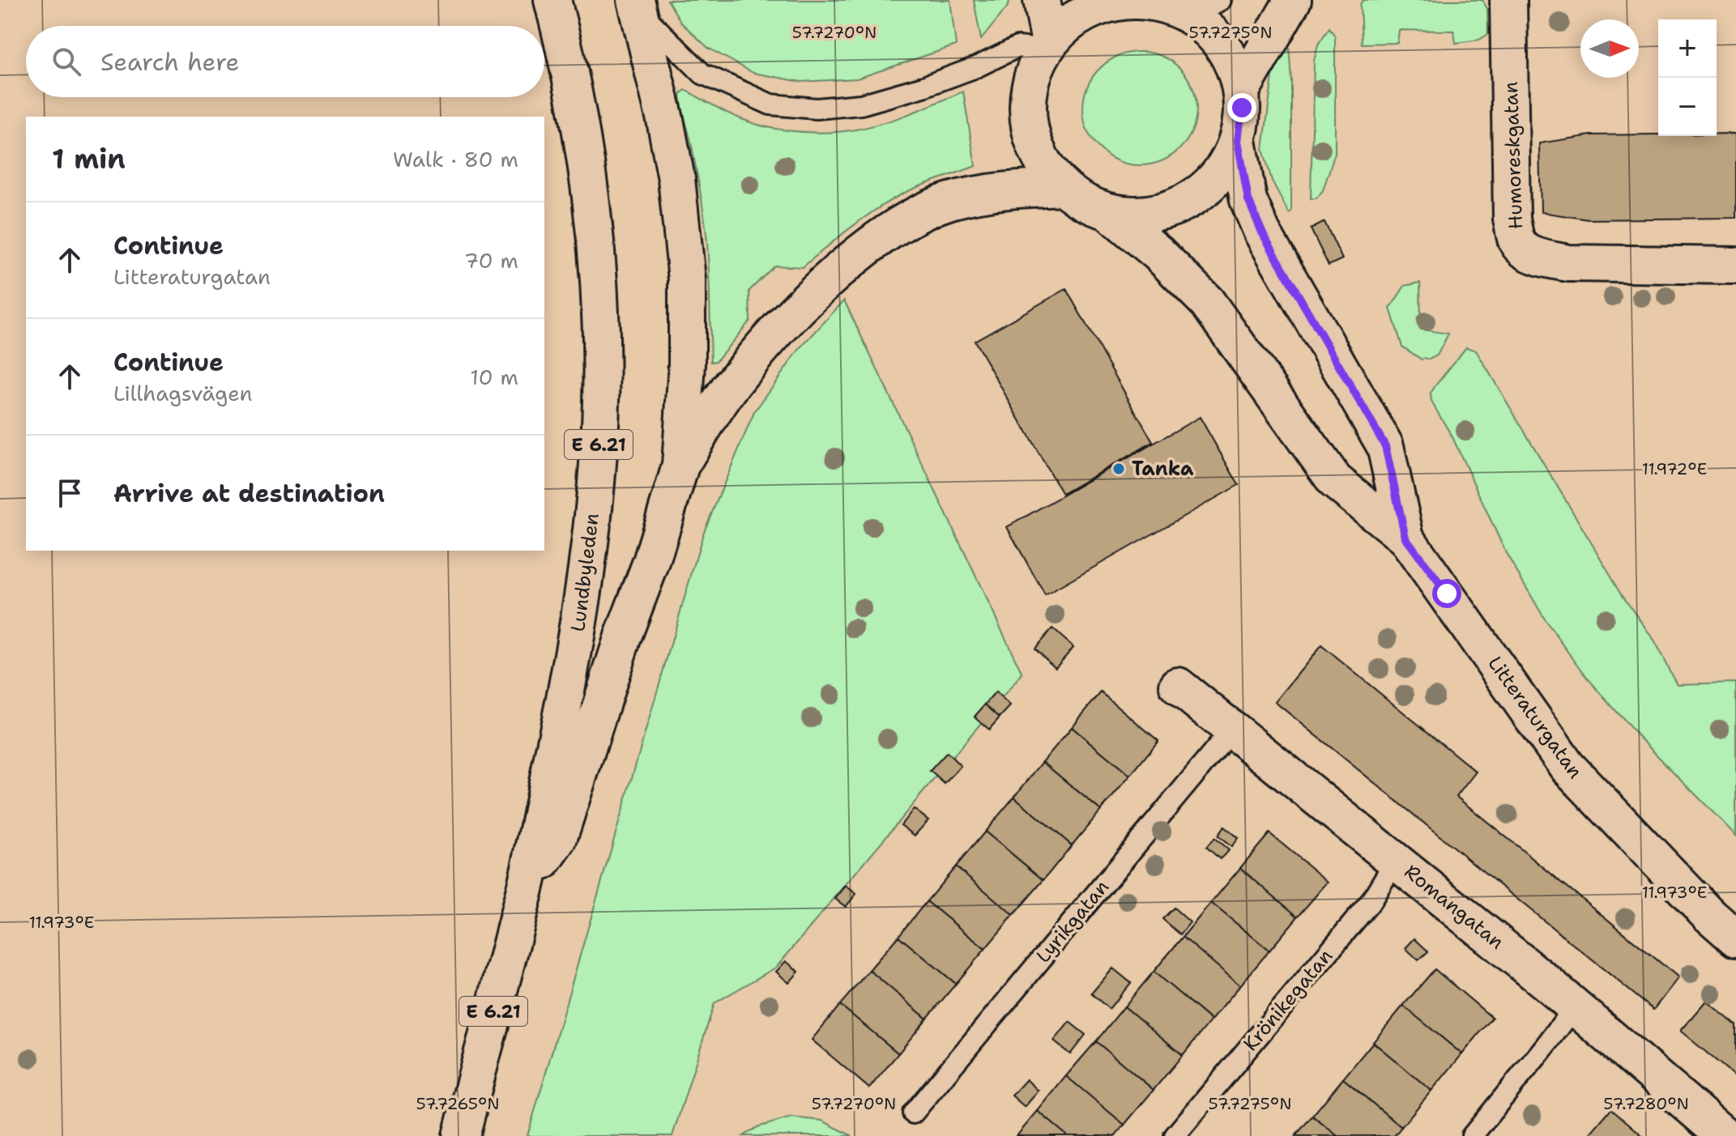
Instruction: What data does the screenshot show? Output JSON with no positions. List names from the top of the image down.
{
  "streets": {
    "main road": [
      "Humoreskgatan",
      "E 6.21",
      "Lundbyleden",
      "Litteraturgatan",
      "Romangatan"
    ],
    "lane": ["Lyrikgatan", "Krönikegatan"]
  },
  "crossings": [
    ["E 6.21", "Lundbyleden"],
    ["E 6.21", "Litteraturgatan"],
    ["Romangatan", "Lyrikgatan"],
    ["Romangatan", "Krönikegatan"]
  ],
  "places": ["Tanka"],
  "north": "right",
  "page": {
    "map_buttons": ["+", "−"],
    "search": "Search here",
    "heading": ["1 min", "Walk · 80 m"],
    "list": [
      ["Continue", "Litteraturgatan", "70 m"],
      ["Continue", "Lillhagsvägen", "10 m"],
      "Arrive at destination"
    ]
  },
  "coordinates": [
    "57.7270°N",
    "57.7275°N",
    "11.972°E",
    "11.973°E",
    "57.7265°N",
    "57.7280°N"
  ]
}
